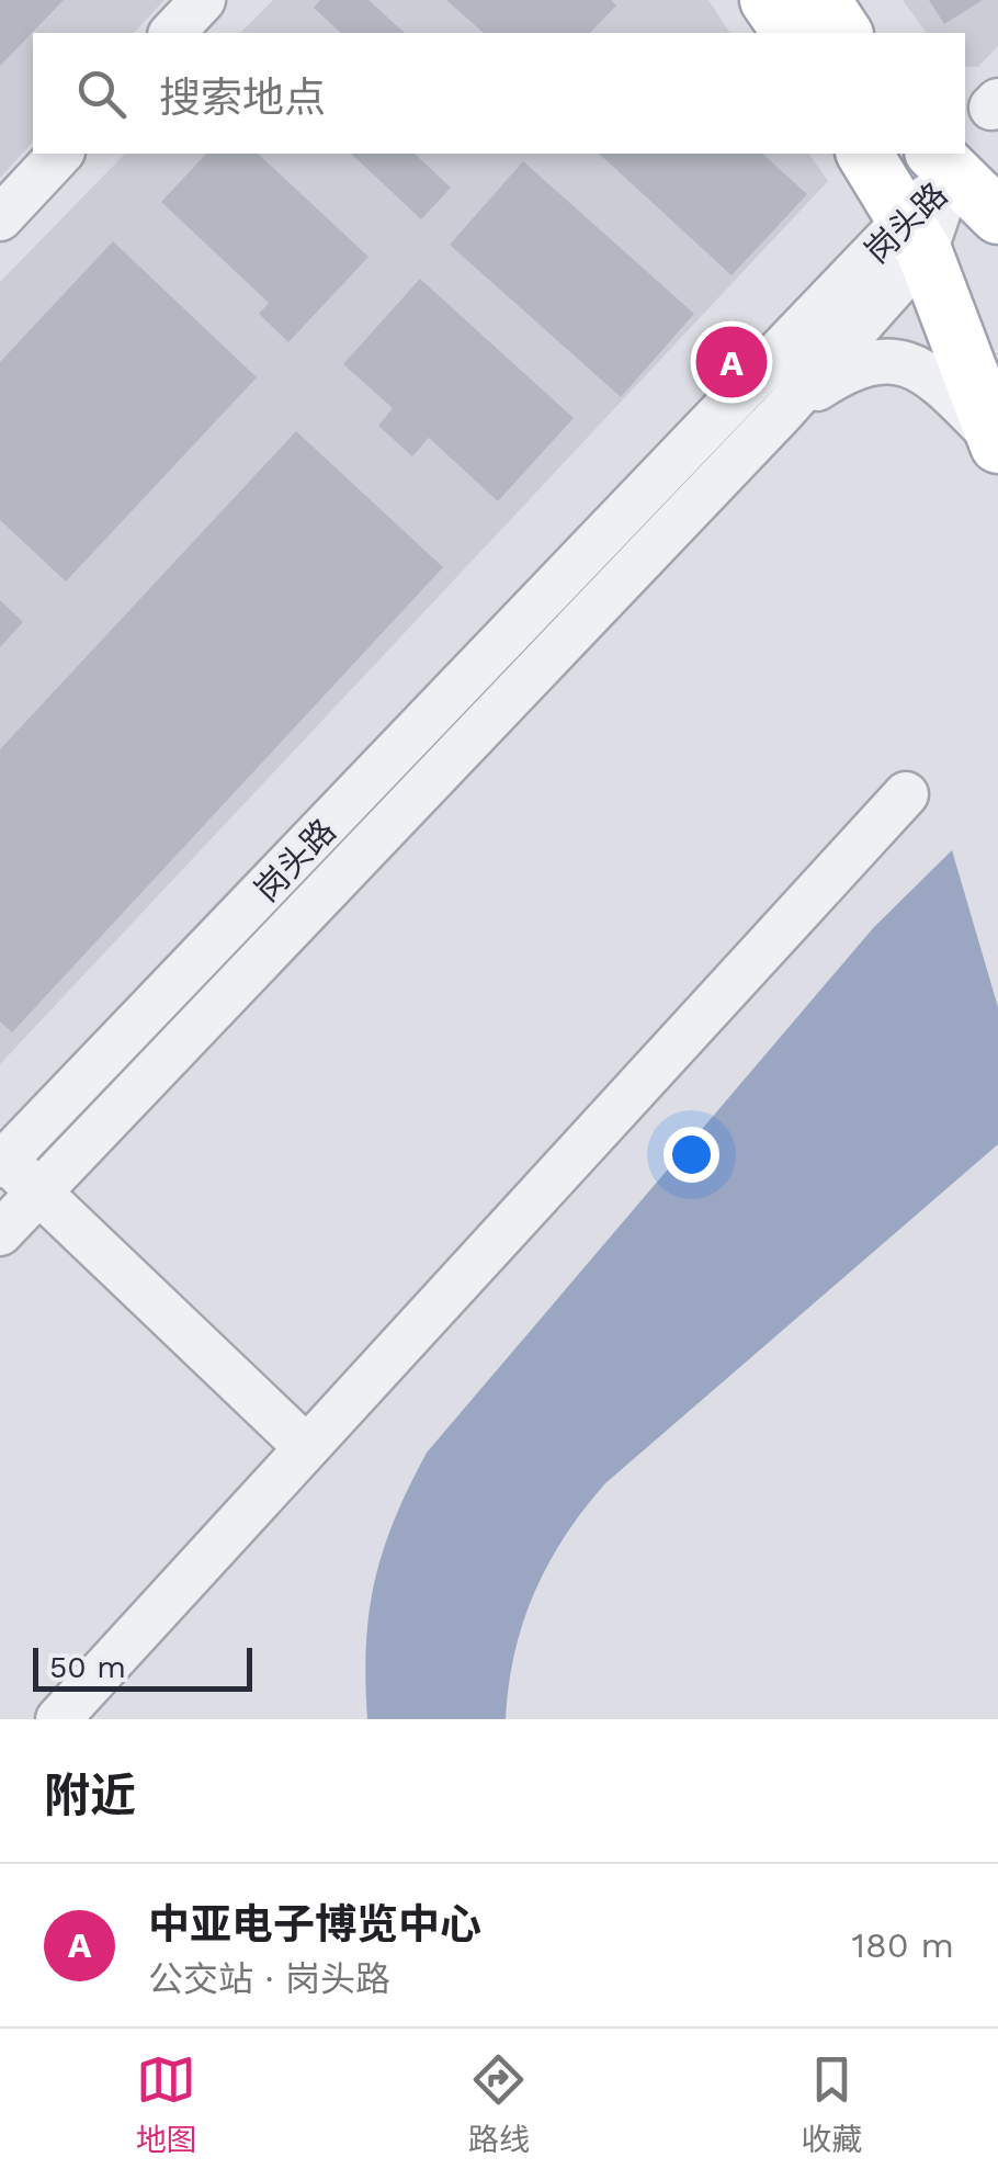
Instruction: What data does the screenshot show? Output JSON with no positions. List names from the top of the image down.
{
  "streets": {
    "street": ["岗头路"]
  },
  "scale_bar": "50 m",
  "page": {
    "search": "搜索地点",
    "pins": "A",
    "scale": "50 m",
    "heading": "附近",
    "list": [
      {
        "mark": "A",
        "name": "中亚电子博览中心",
        "note": "公交站 · 岗头路",
        "value": "180 m"
      }
    ],
    "nav": ["地图", "路线", "收藏"]
  }
}
